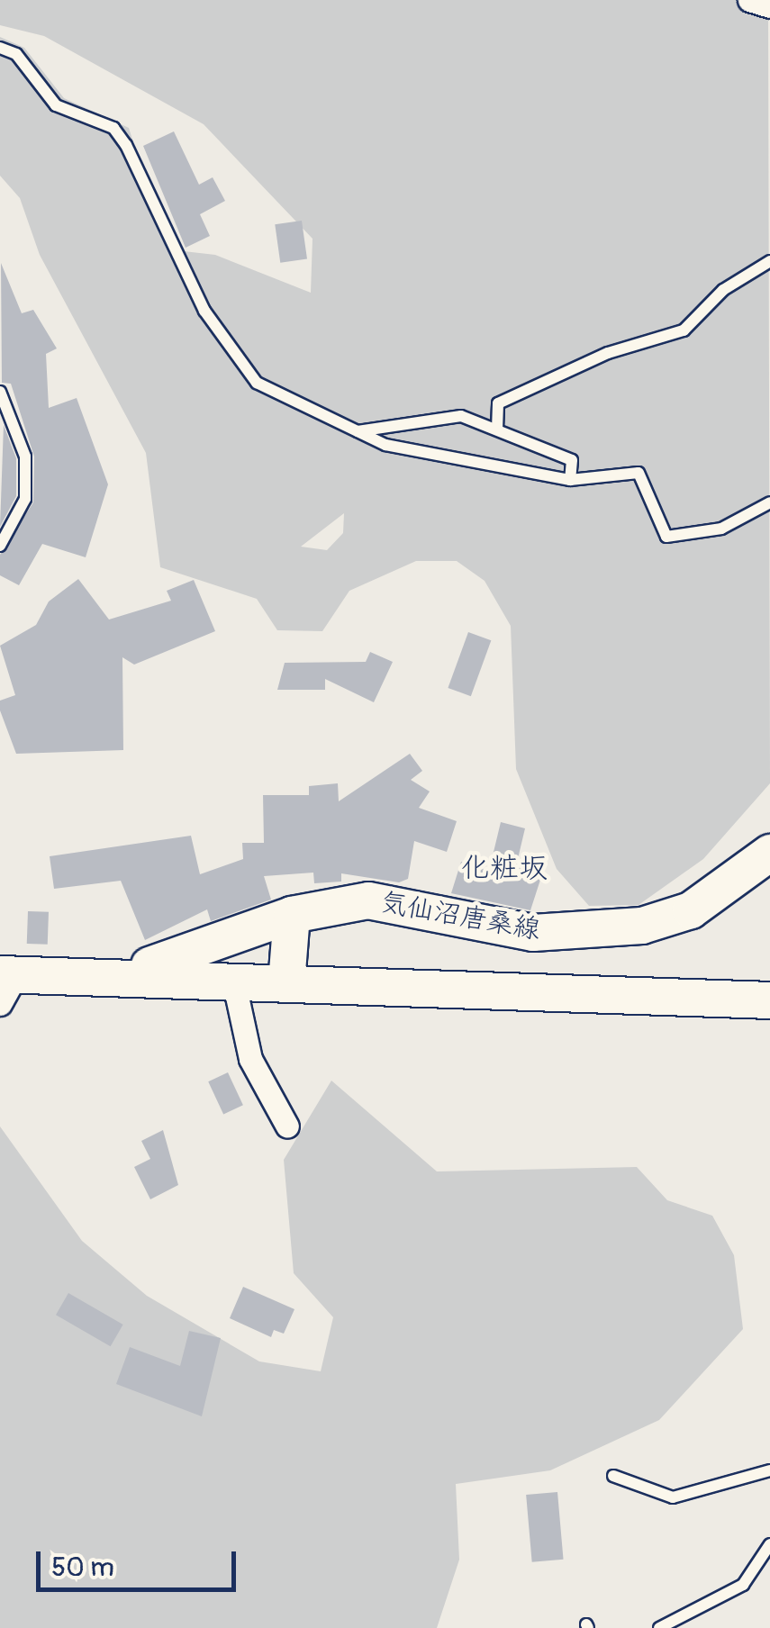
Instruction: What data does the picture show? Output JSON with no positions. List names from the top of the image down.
{
  "streets": {
    "main road": ["気仙沼唐桑線"]
  },
  "districts": ["化粧坂"],
  "scale_bar": "50 m"
}
